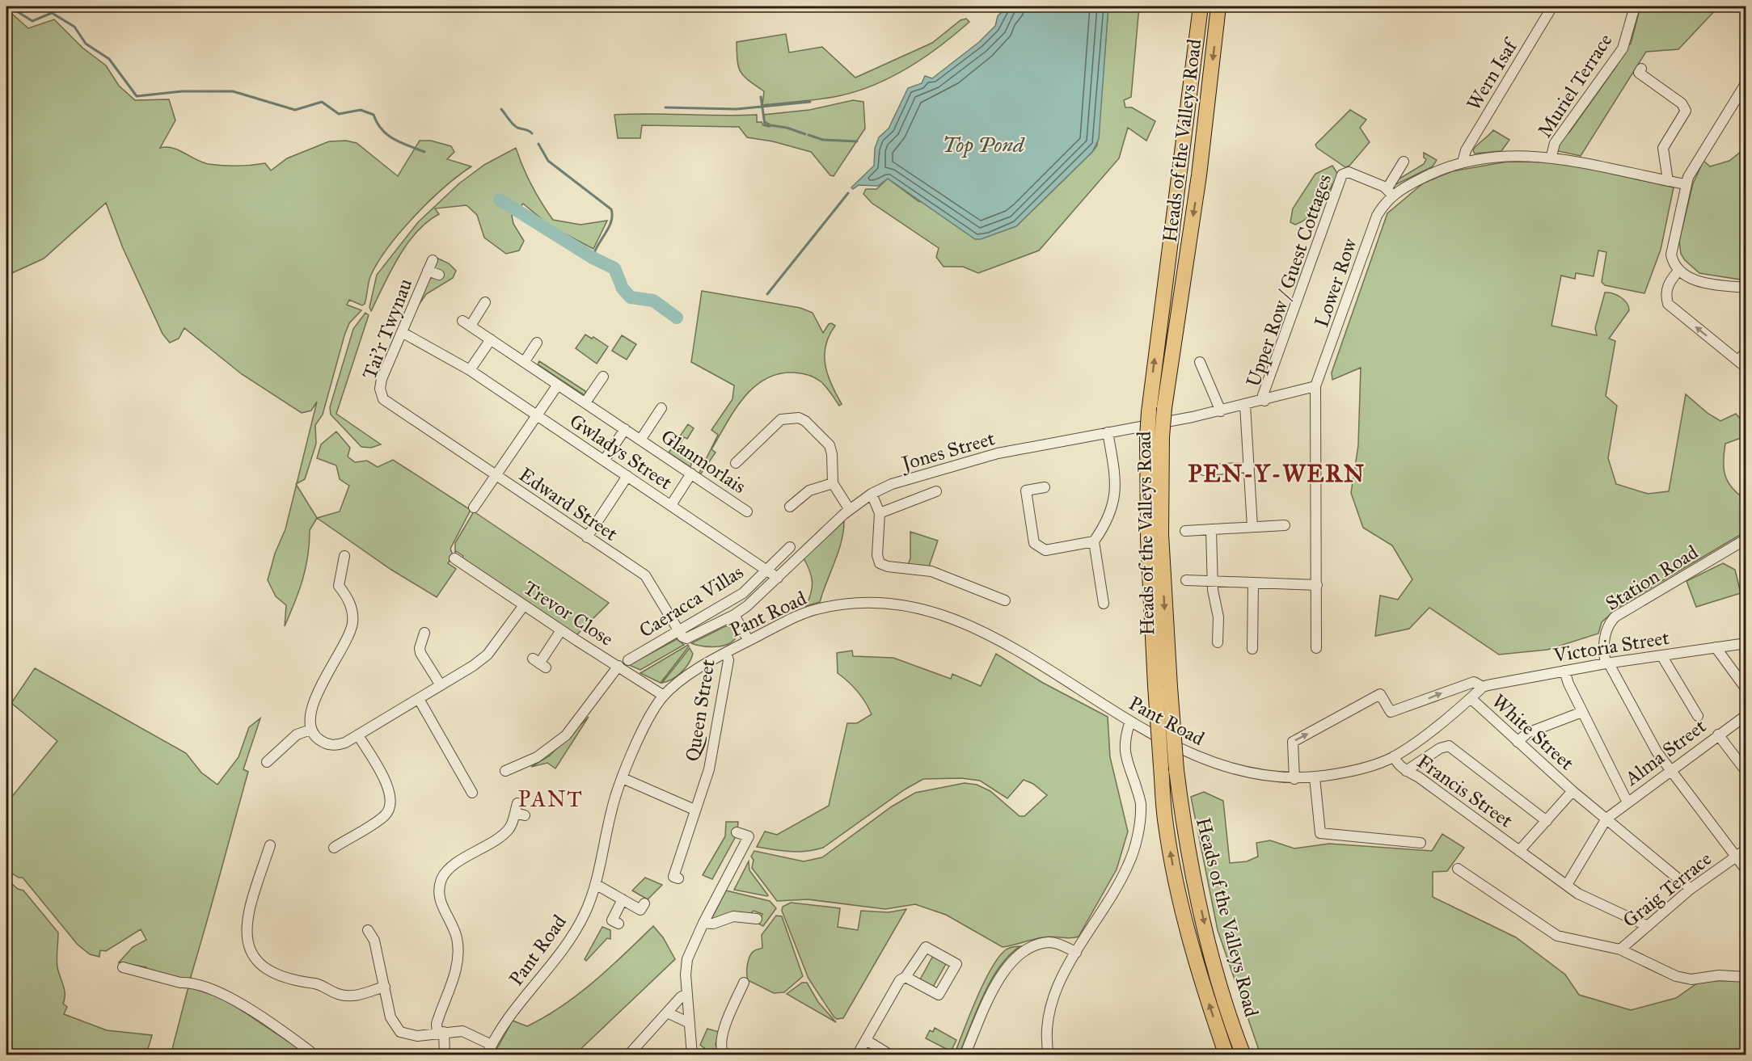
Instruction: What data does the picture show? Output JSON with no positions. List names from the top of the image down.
{
  "streets": {
    "highway": ["Heads of the Valleys Road"],
    "street": [
      "Wern Isaf",
      "Muriel Terrace",
      "Upper Row / Guest Cottages",
      "Lower Row",
      "Tai'r Twynau",
      "Jones Street",
      "Gwladys Street",
      "Glanmorlais",
      "Edward Street",
      "Station Road",
      "Caeracca Villas",
      "Trevor Close",
      "Pant Road",
      "Victoria Street",
      "Queen Street",
      "White Street",
      "Alma Street",
      "Francis Street",
      "Graig Terrace"
    ]
  },
  "crossings": [
    ["Upper Row / Guest Cottages", "Lower Row"],
    ["Upper Row / Guest Cottages", "Jones Street"],
    ["Lower Row", "Jones Street"],
    ["Tai'r Twynau", "Gwladys Street"],
    ["Tai'r Twynau", "Edward Street"],
    ["Jones Street", "Gwladys Street"],
    ["Jones Street", "Edward Street"],
    ["Gwladys Street", "Caeracca Villas"],
    ["Edward Street", "Caeracca Villas"],
    ["Station Road", "Victoria Street"],
    ["Trevor Close", "Pant Road"],
    ["Pant Road", "Victoria Street"],
    ["Pant Road", "Queen Street"],
    ["Pant Road", "White Street"],
    ["Pant Road", "Francis Street"],
    ["White Street", "Alma Street"],
    ["White Street", "Graig Terrace"],
    ["Francis Street", "Graig Terrace"]
  ],
  "one_way": ["Victoria Street"],
  "districts": ["PEN-Y-WERN", "PANT"],
  "water": ["Top Pond"]
}
